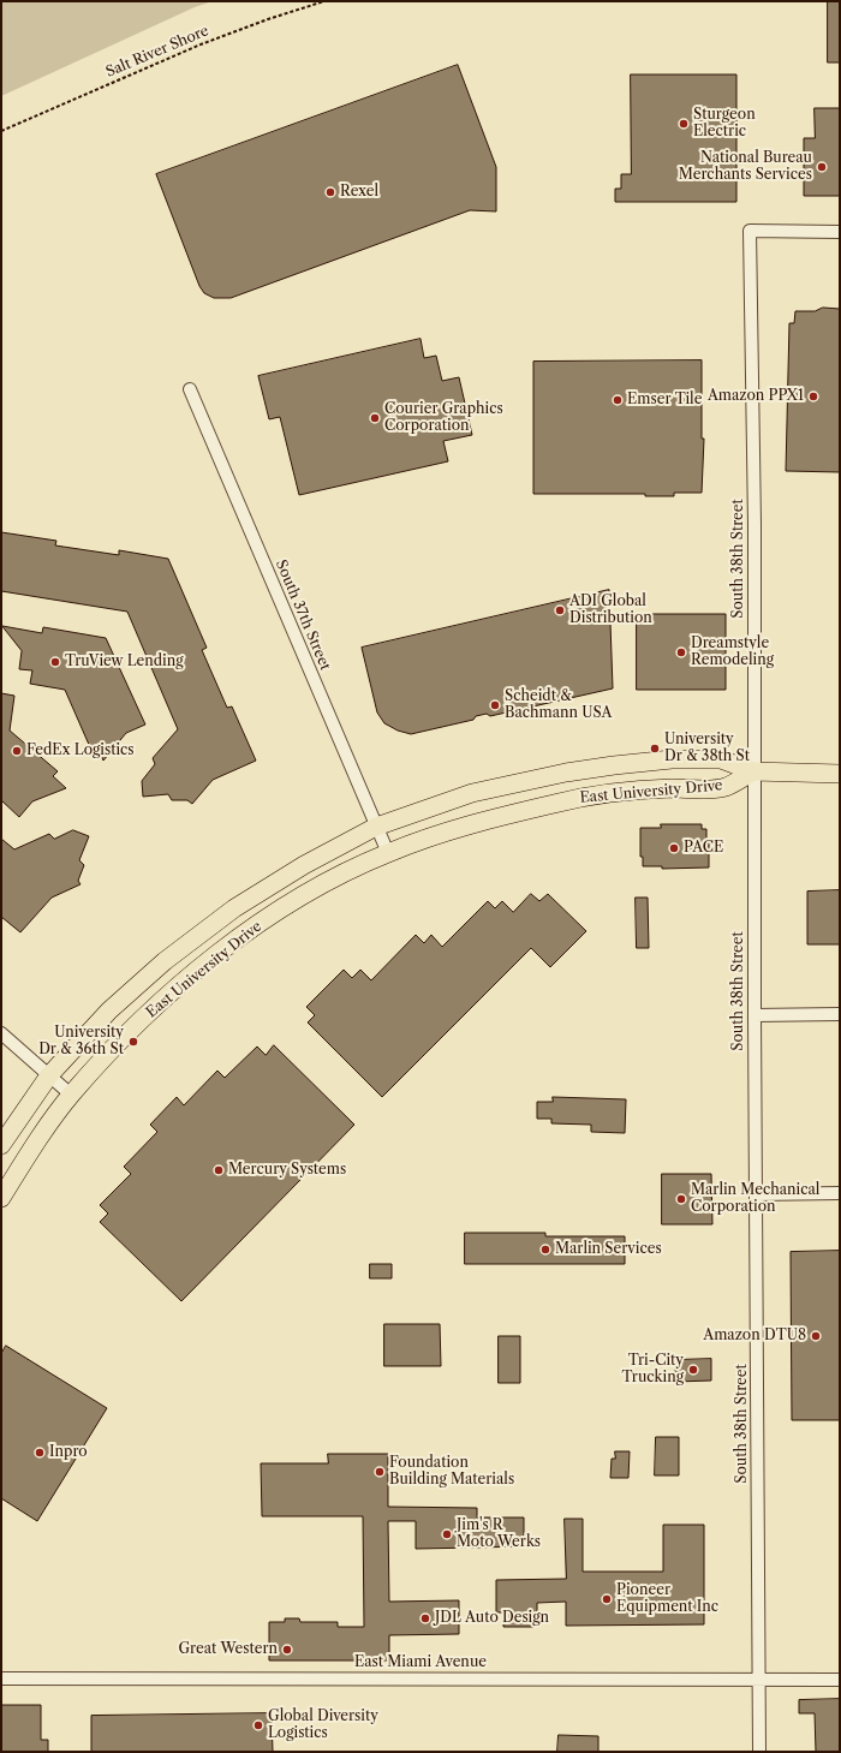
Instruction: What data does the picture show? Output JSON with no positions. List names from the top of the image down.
{
  "streets": {
    "main road": ["East University Drive"],
    "street": ["South 38th Street", "South 37th Street", "East Miami Avenue"],
    "path": ["Salt River Shore"]
  },
  "crossings": [
    ["South 38th Street", "East University Drive"],
    ["South 38th Street", "East Miami Avenue"],
    ["South 37th Street", "East University Drive"]
  ],
  "places": [
    "Sturgeon Electric",
    "National Bureau Merchants Services",
    "Rexel",
    "Amazon PPX1",
    "Emser Tile",
    "Courier Graphics Corporation",
    "ADI Global Distribution",
    "Dreamstyle Remodeling",
    "TruView Lending",
    "Scheidt & Bachmann USA",
    "University Dr & 38th St",
    "FedEx Logistics",
    "PACE",
    "University Dr & 36th St",
    "Mercury Systems",
    "Marlin Mechanical Corporation",
    "Marlin Services",
    "Amazon DTU8",
    "Tri-City Trucking",
    "Inpro",
    "Foundation Building Materials",
    "Jim's R Moto Werks",
    "Pioneer Equipment Inc",
    "JDL Auto Design",
    "Great Western",
    "Global Diversity Logistics"
  ]
}
